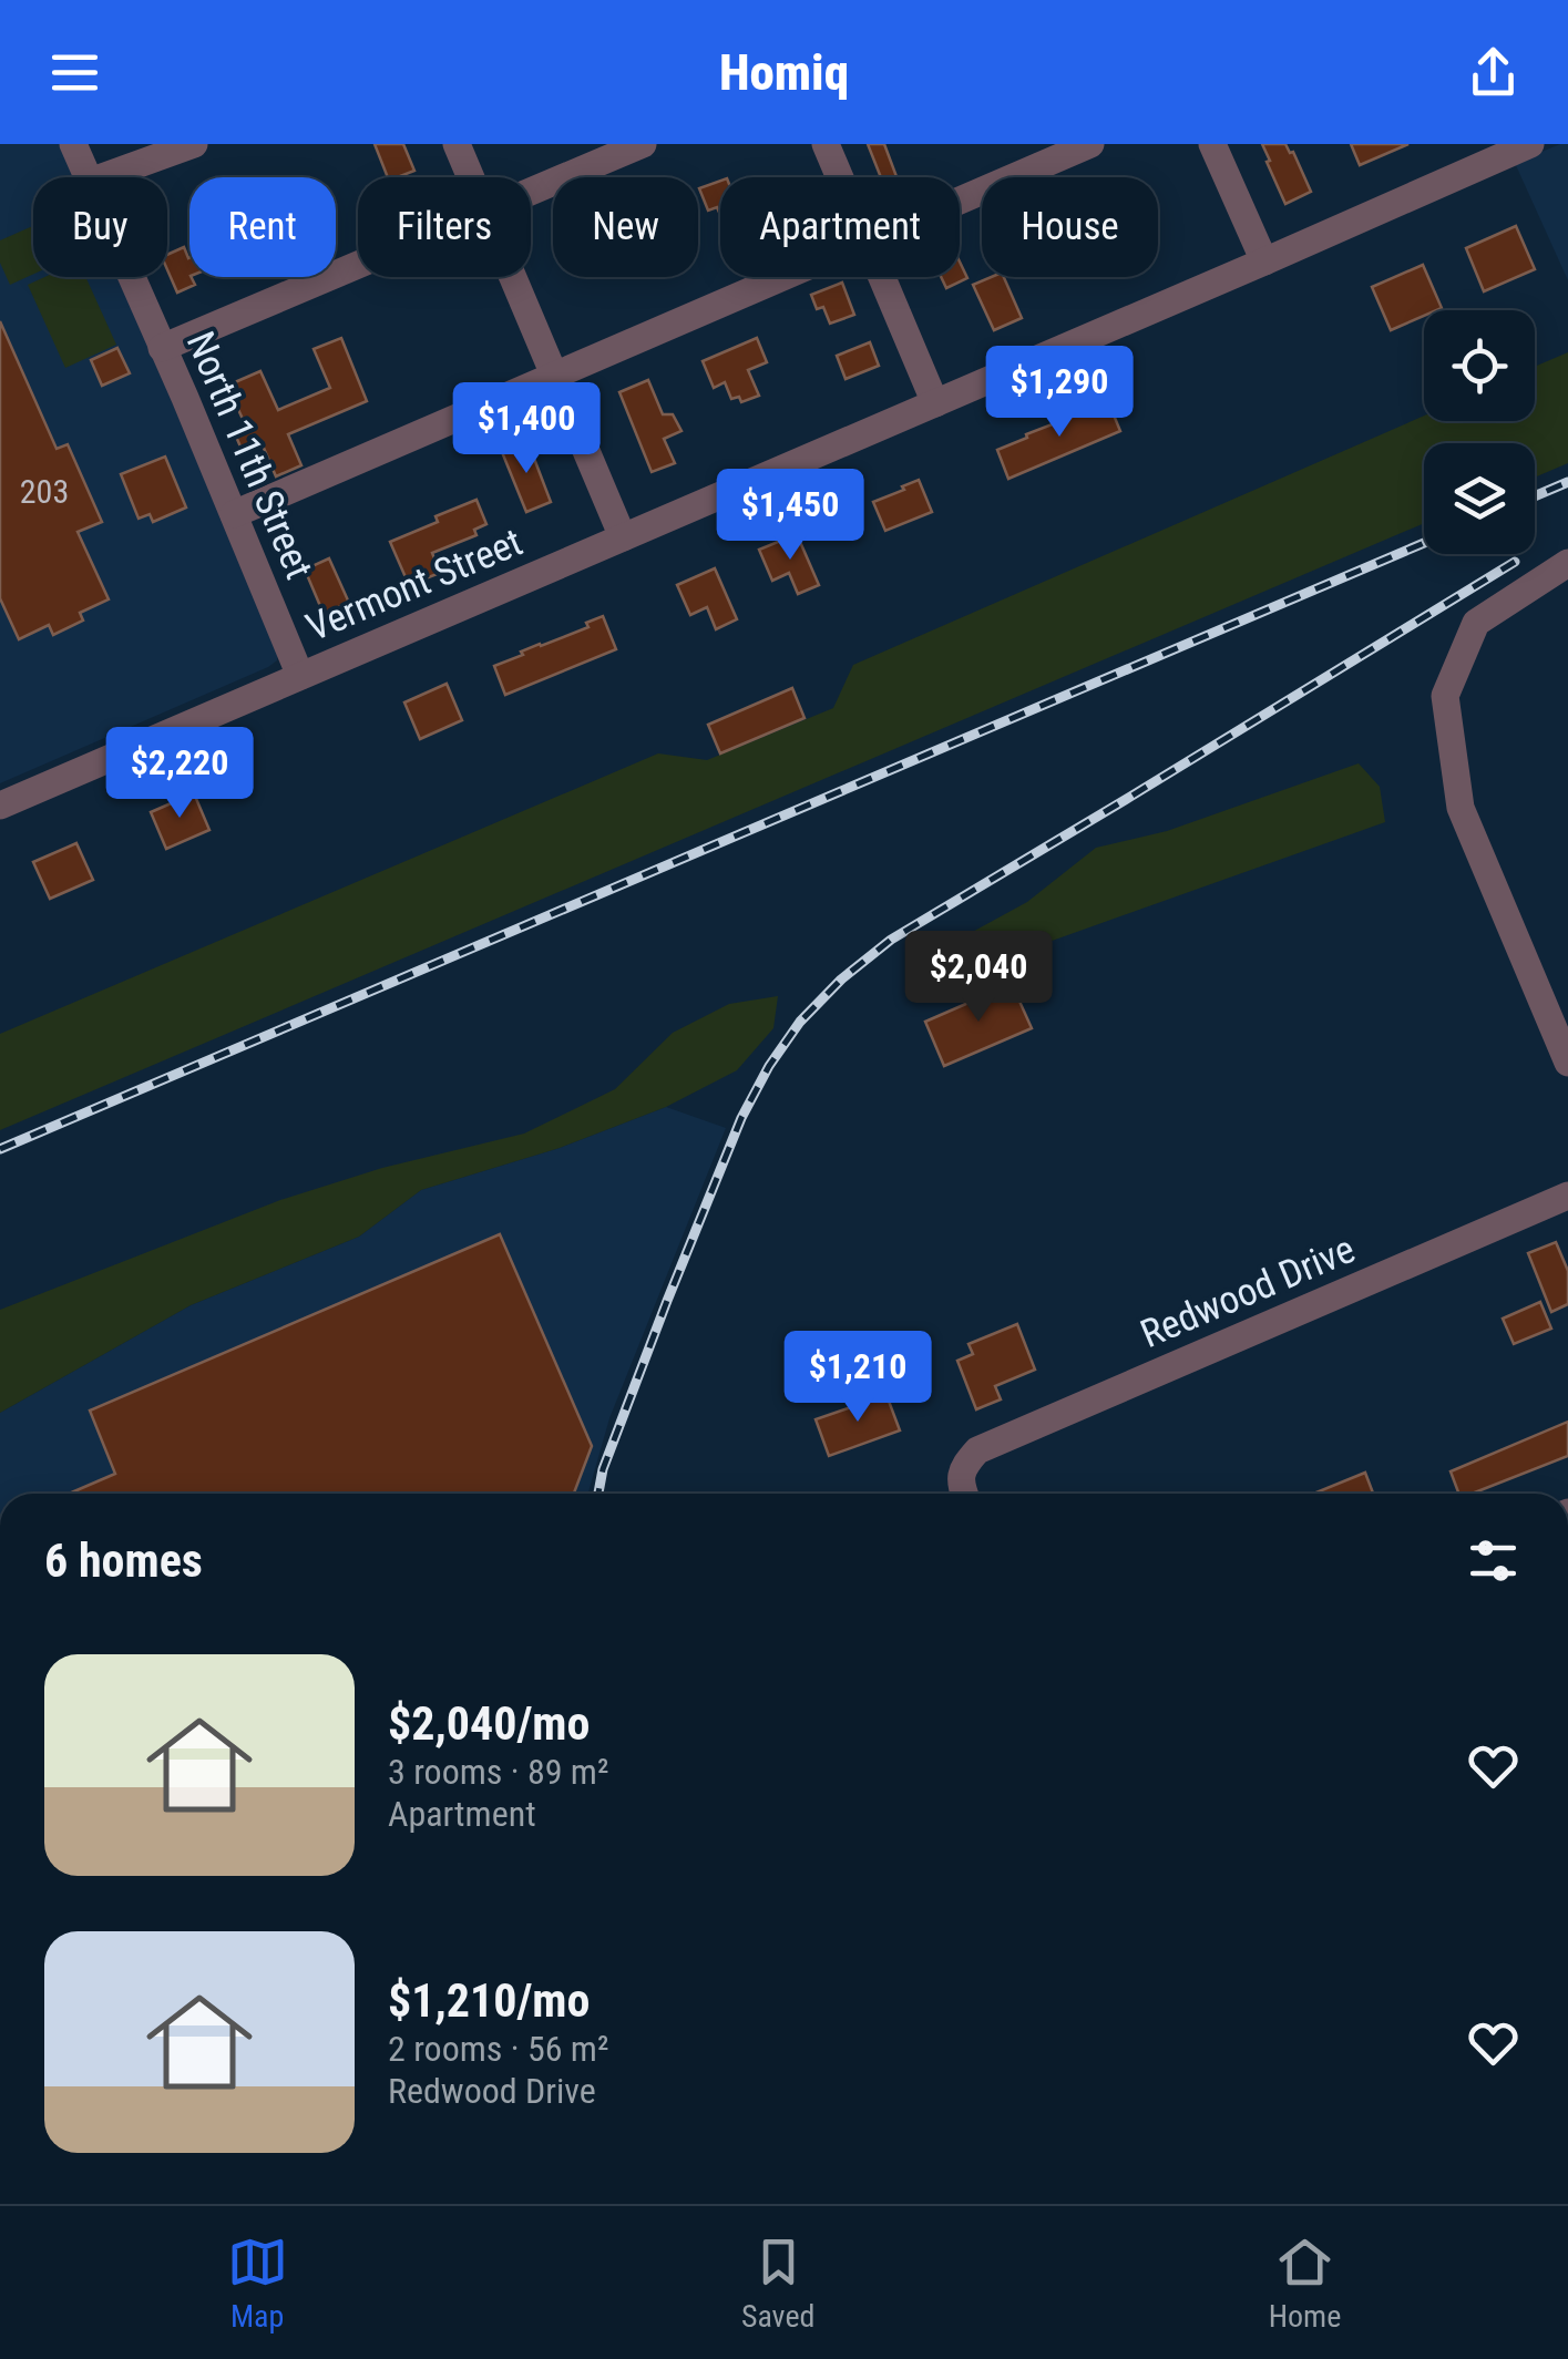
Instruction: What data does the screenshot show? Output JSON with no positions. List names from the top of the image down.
{
  "streets": {
    "street": ["North 11th Street", "Vermont Street", "Redwood Drive"]
  },
  "crossings": [
    ["North 11th Street", "Vermont Street"]
  ],
  "house_numbers": ["203"],
  "page": {
    "header": "Homiq",
    "chip": [
      "Buy",
      "Rent",
      "Filters",
      "New",
      "Apartment",
      "House"
    ],
    "price": [
      "$1,290",
      "$1,400",
      "$1,450",
      "$2,220",
      "$2,040",
      "$1,210"
    ],
    "heading": "6 homes",
    "list": [
      {
        "name": "$2,040/mo",
        "note": "3 rooms · 89 m² · Apartment"
      },
      {
        "name": "$1,210/mo",
        "note": "2 rooms · 56 m² · Redwood Drive"
      }
    ],
    "tabs": ["Map", "Saved", "Home"]
  }
}
